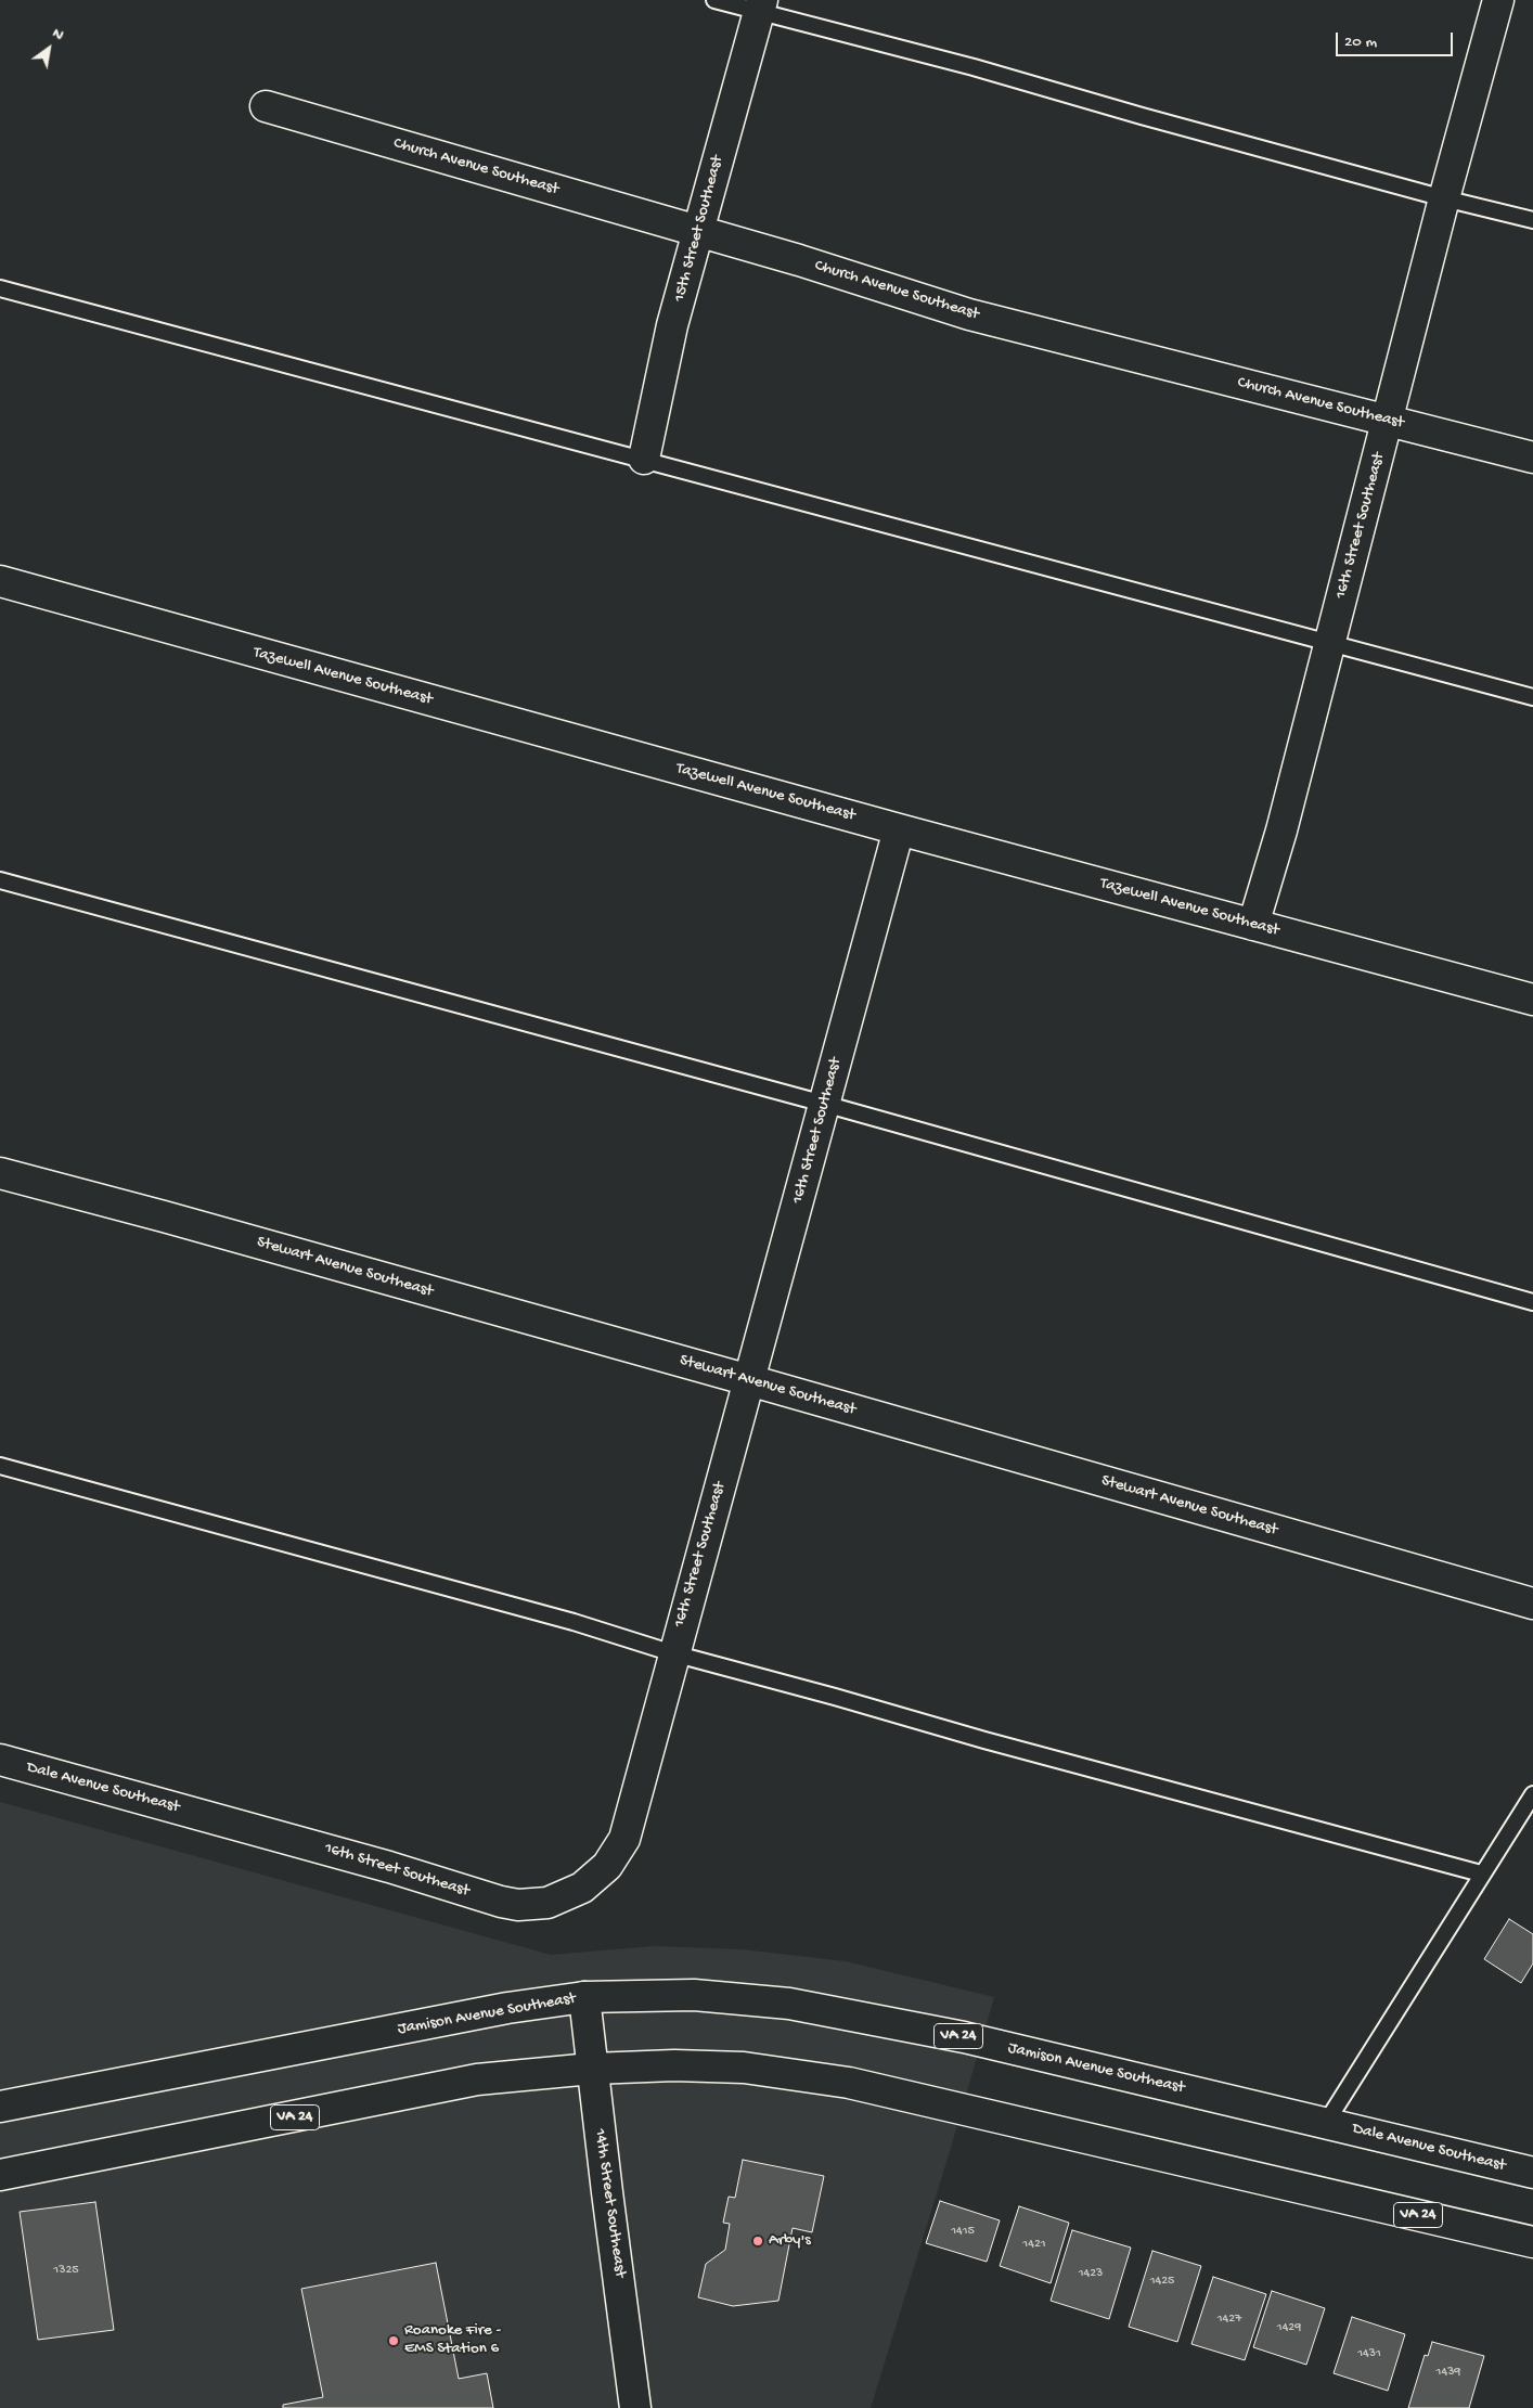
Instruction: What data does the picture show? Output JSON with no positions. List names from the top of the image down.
{
  "streets": {
    "street": [
      "Church Avenue Southeast",
      "15th Street Southeast",
      "16th Street Southeast",
      "Tazewell Avenue Southeast",
      "Stewart Avenue Southeast",
      "Dale Avenue Southeast",
      "Jamison Avenue Southeast",
      "VA 24",
      "14th Street Southeast"
    ]
  },
  "crossings": [
    ["Church Avenue Southeast", "15th Street Southeast"],
    ["Church Avenue Southeast", "16th Street Southeast"],
    ["16th Street Southeast", "Tazewell Avenue Southeast"],
    ["16th Street Southeast", "Stewart Avenue Southeast"],
    ["16th Street Southeast", "Dale Avenue Southeast"],
    ["Dale Avenue Southeast", "Jamison Avenue Southeast"],
    ["Jamison Avenue Southeast", "14th Street Southeast"],
    ["VA 24", "14th Street Southeast"]
  ],
  "places": ["Arby's", "Roanoke Fire - EMS Station 6"],
  "house_numbers": [
    "1415",
    "1421",
    "1325",
    "1423",
    "1425",
    "1427",
    "1429",
    "1431",
    "1439"
  ],
  "scale_bar": "20 m",
  "north": "top right"
}
